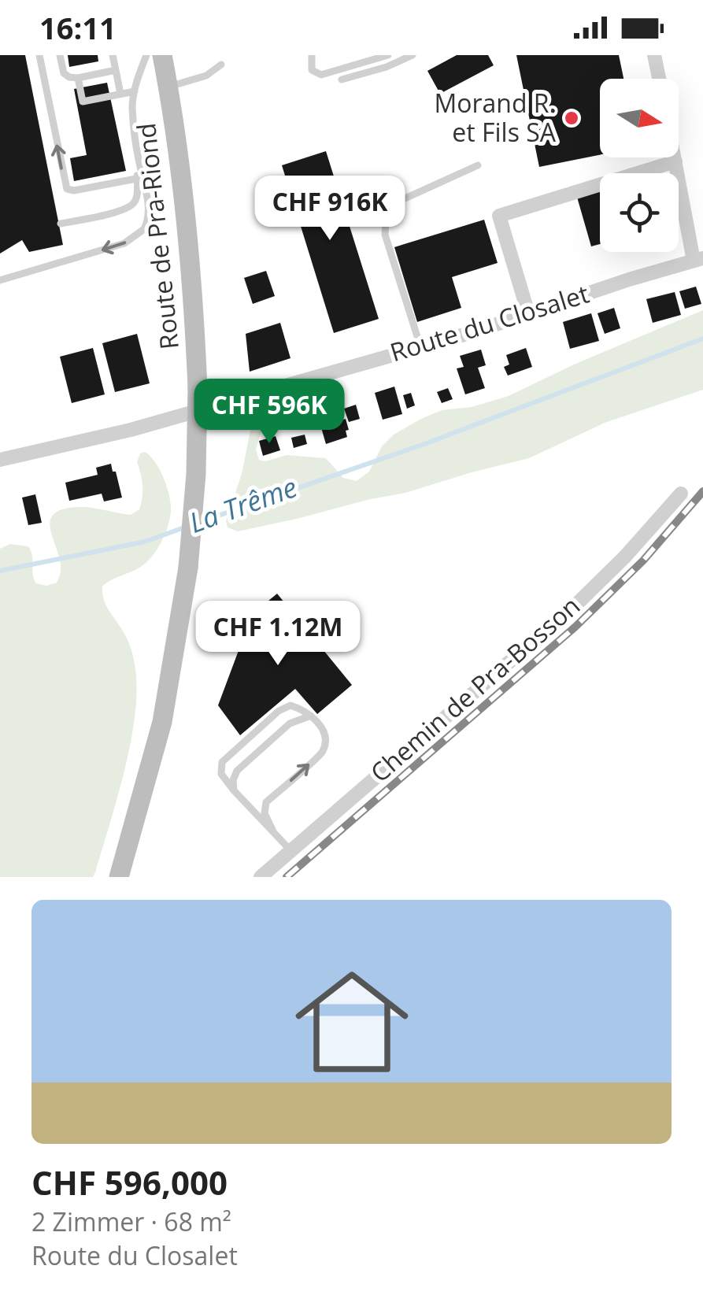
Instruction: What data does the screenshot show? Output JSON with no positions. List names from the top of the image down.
{
  "streets": {
    "main road": ["Route de Pra-Riond"],
    "street": ["Route du Closalet", "Chemin de Pra-Bosson"]
  },
  "water": ["La Trême"],
  "places": ["Morand R. et Fils SA"],
  "north": "right",
  "page": {
    "status": "16:11",
    "price": ["CHF 916K", "CHF 596K", "CHF 1.12M"],
    "list": [
      {
        "name": "CHF 596,000",
        "note": "2 Zimmer · 68 m² · Route du Closalet"
      }
    ]
  }
}
